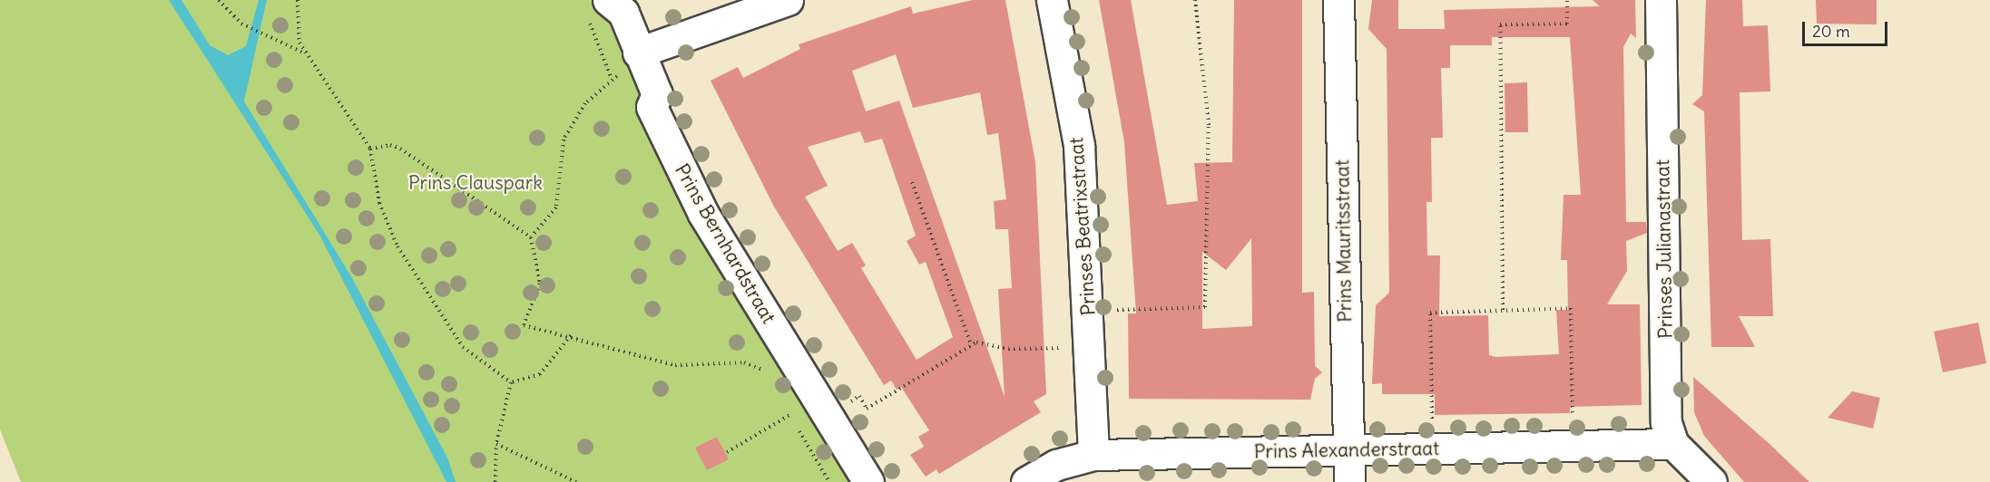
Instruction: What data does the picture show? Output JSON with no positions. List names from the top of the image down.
{
  "streets": {
    "street": [
      "Prinses Beatrixstraat",
      "Prins Mauritsstraat",
      "Prins Bernhardstraat",
      "Prinses Julianastraat",
      "Prins Alexanderstraat"
    ]
  },
  "crossings": [
    ["Prinses Beatrixstraat", "Prins Alexanderstraat"],
    ["Prins Mauritsstraat", "Prins Alexanderstraat"],
    ["Prinses Julianastraat", "Prins Alexanderstraat"]
  ],
  "parks": ["Prins Clauspark"],
  "scale_bar": "20 m"
}
